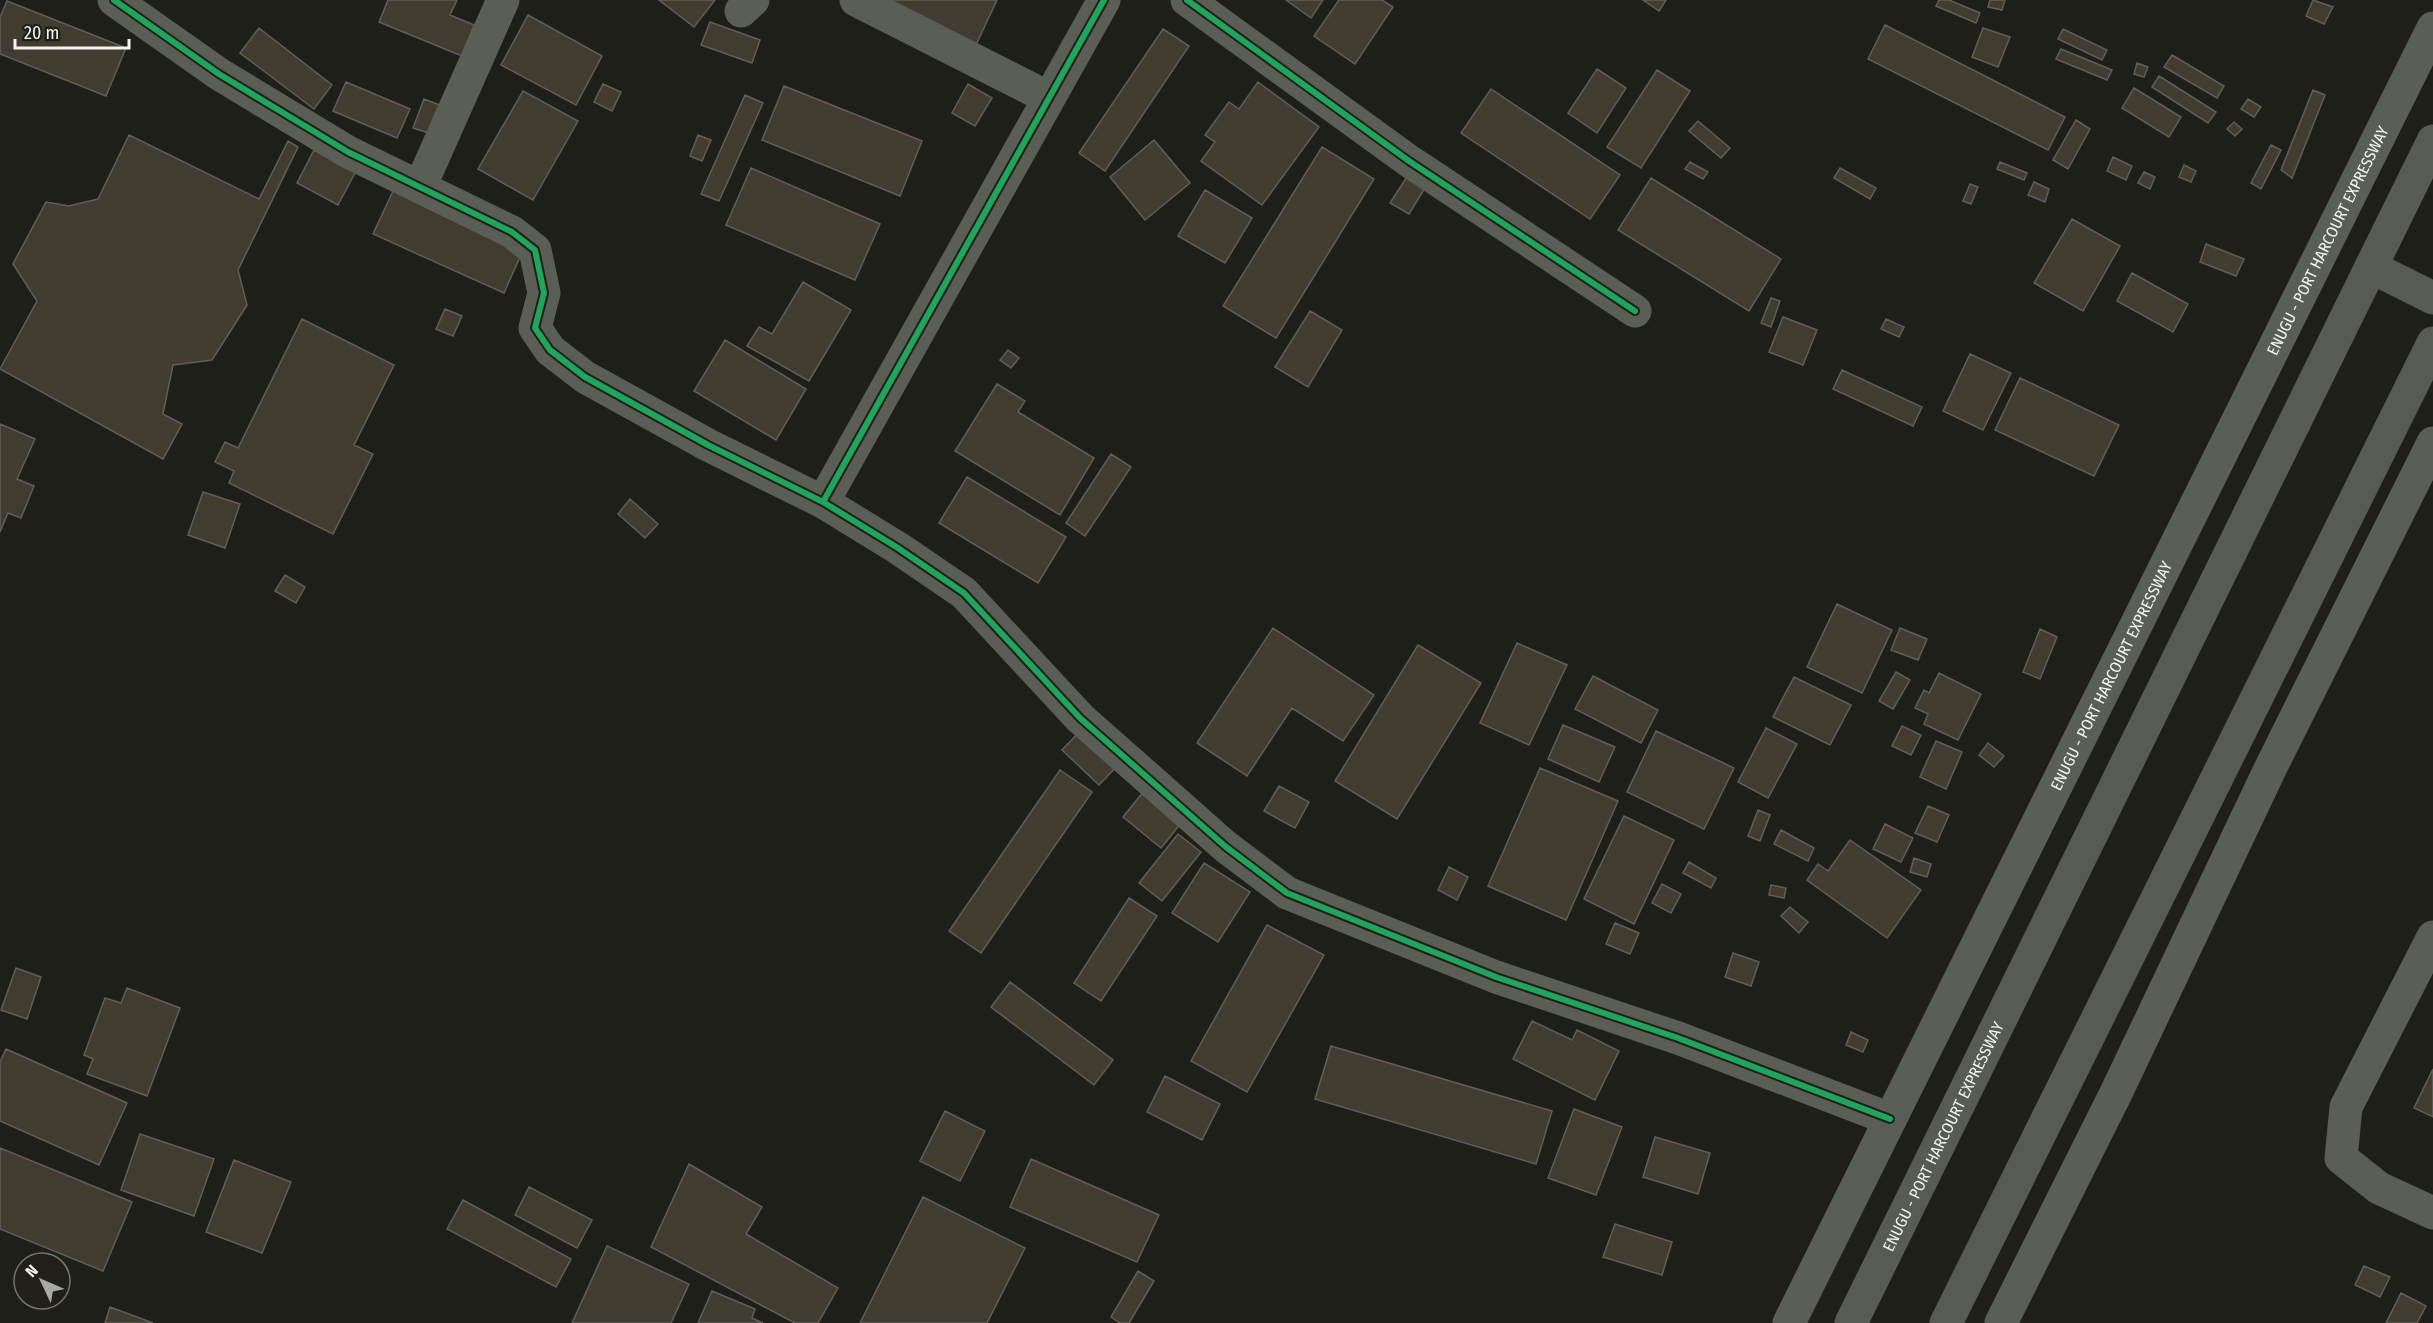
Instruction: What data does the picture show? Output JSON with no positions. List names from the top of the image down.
{
  "streets": {
    "highway": ["ENUGU - PORT HARCOURT EXPRESSWAY"]
  },
  "scale_bar": "20 m",
  "north": "top left"
}
